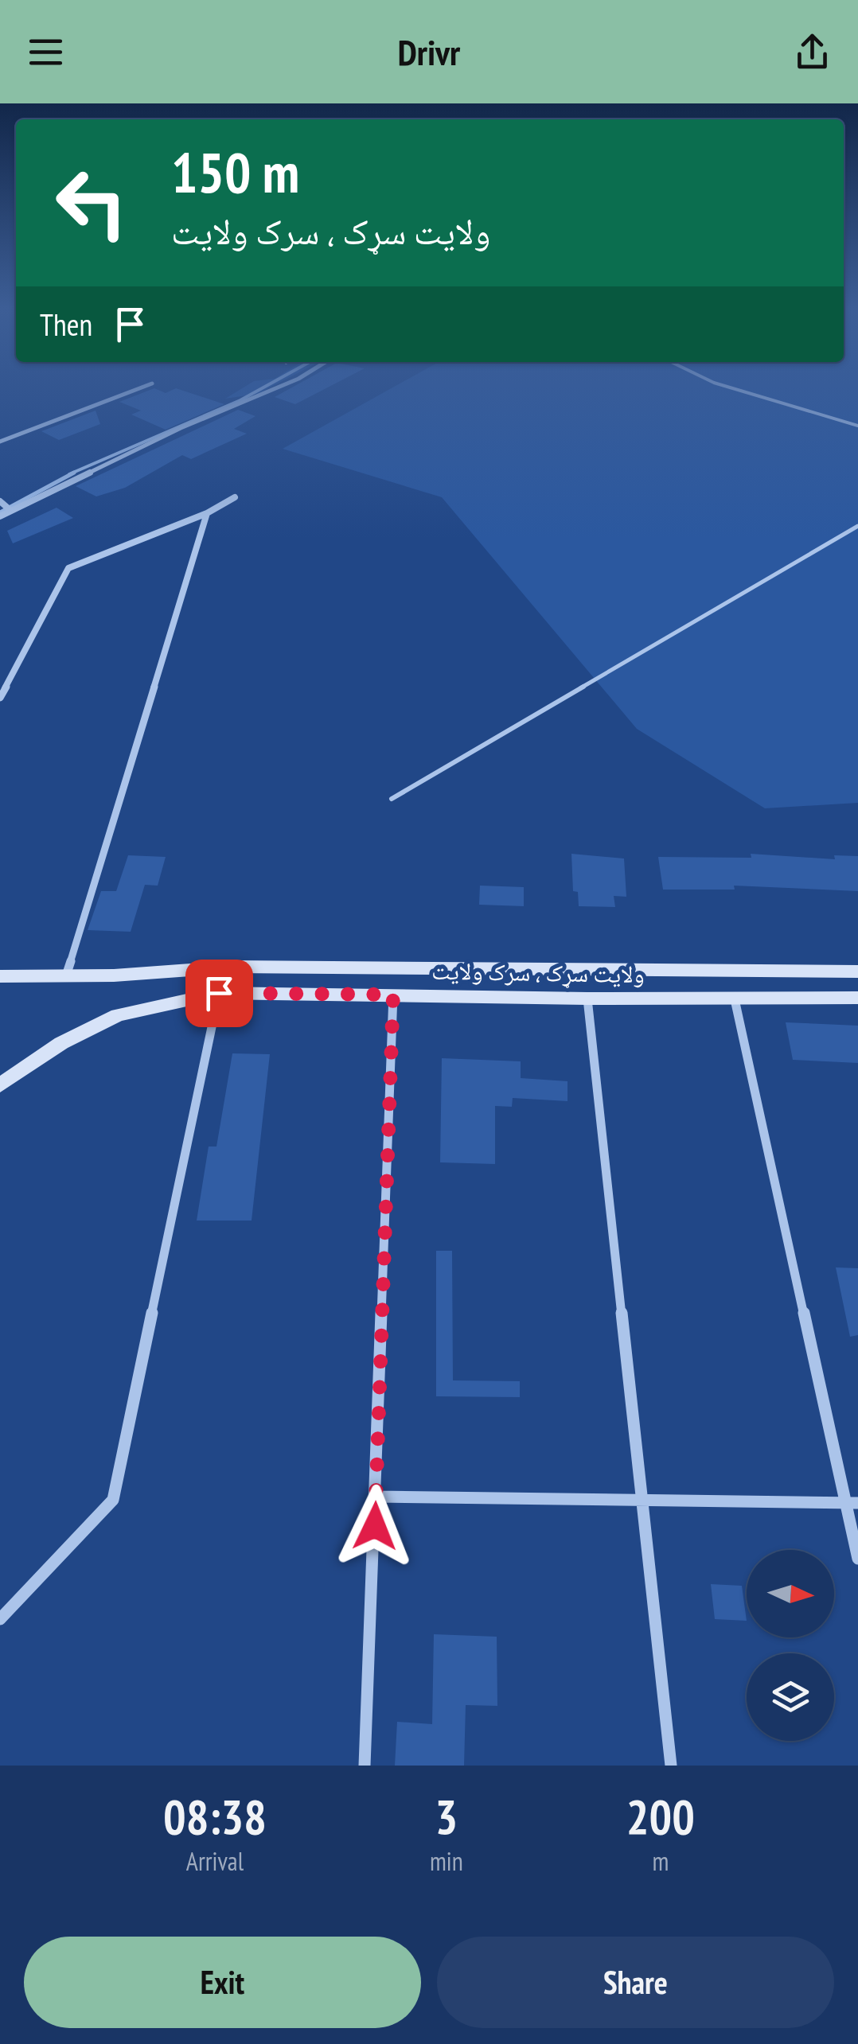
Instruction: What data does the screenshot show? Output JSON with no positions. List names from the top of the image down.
{
  "streets": {
    "main road": ["ولایت سړک ، سرک ولایت"]
  },
  "north": "right",
  "page": {
    "header": "Drivr",
    "turn": ["150 m", "ولایت سړک ، سرک ولایت"],
    "then": "Then",
    "eta": [
      "08:38",
      "Arrival",
      "3",
      "min",
      "200",
      "m"
    ],
    "buttons": ["Exit", "Share"]
  }
}
